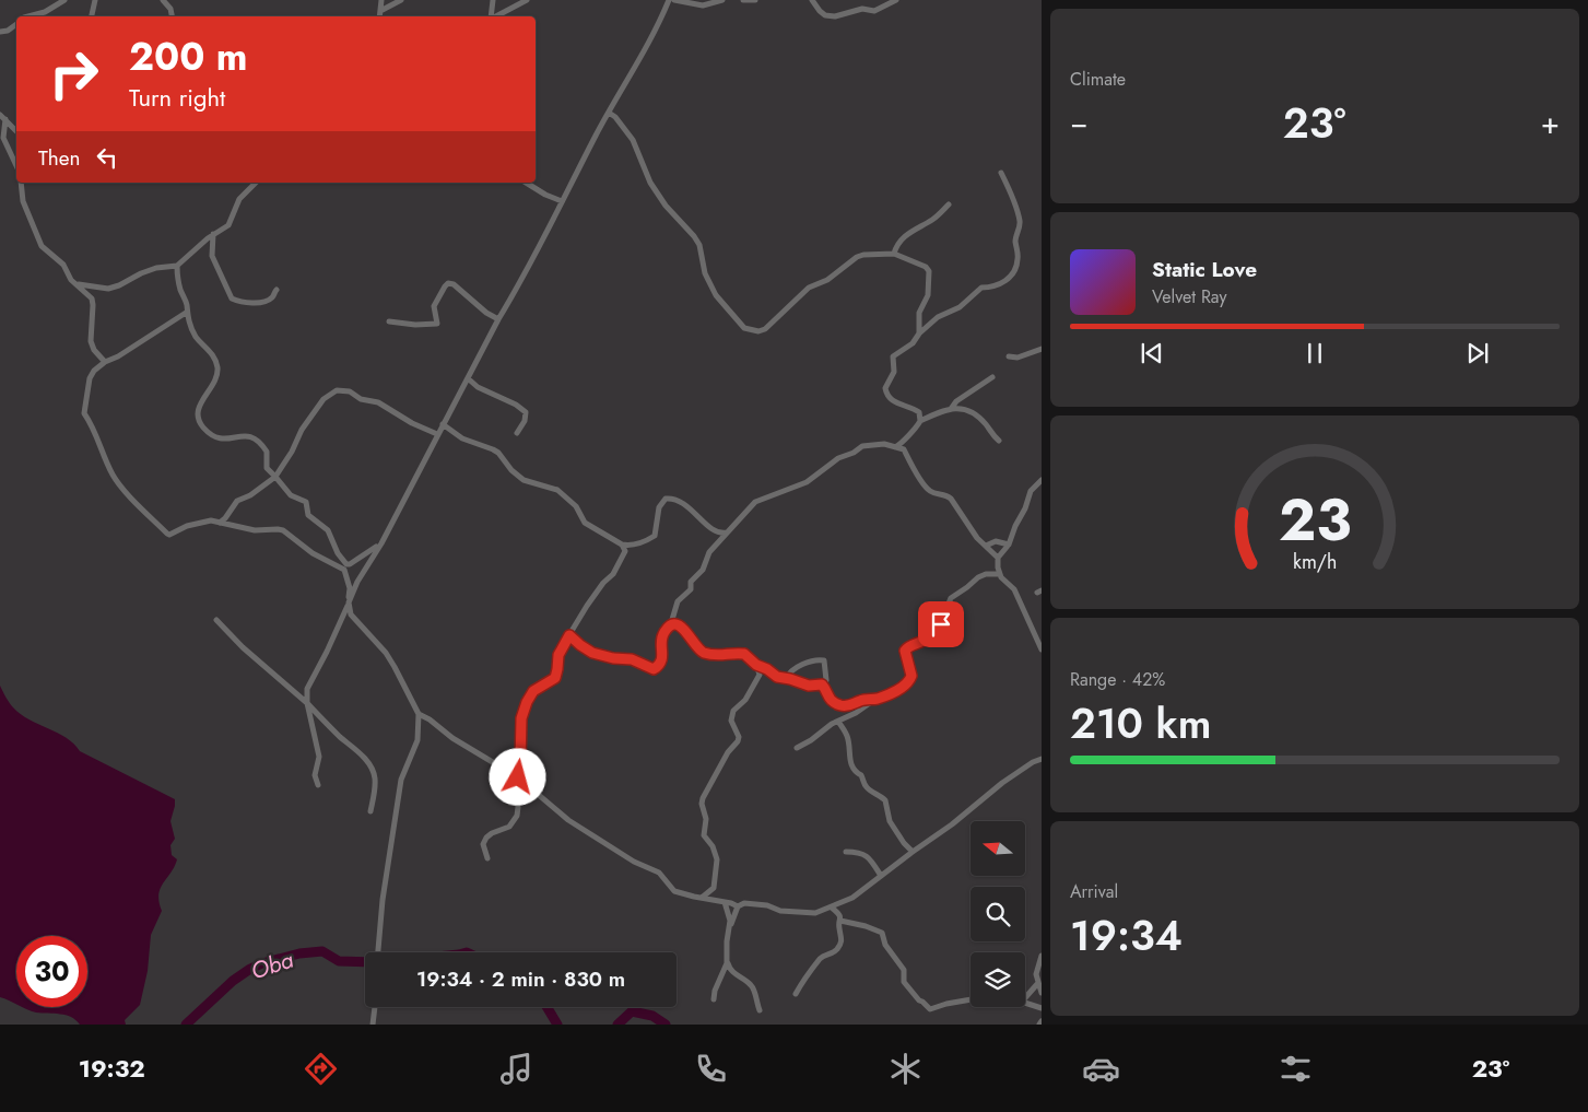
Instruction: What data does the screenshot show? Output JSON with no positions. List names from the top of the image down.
{
  "water": ["Oba"],
  "north": "left",
  "page": {
    "tile": [
      "Climate",
      ["Range · 42%", "210 km"],
      ["Arrival", "19:34"]
    ],
    "turn": ["200 m", "Turn right"],
    "heat": ["−", "23°", "+"],
    "then": "Then",
    "song": ["Static Love", "Velvet Ray"],
    "limit": "30",
    "trip": "19:34 · 2 min · 830 m",
    "tabs": ["19:32", "23°"],
    "gauge": ["23", "km/h"]
  }
}
